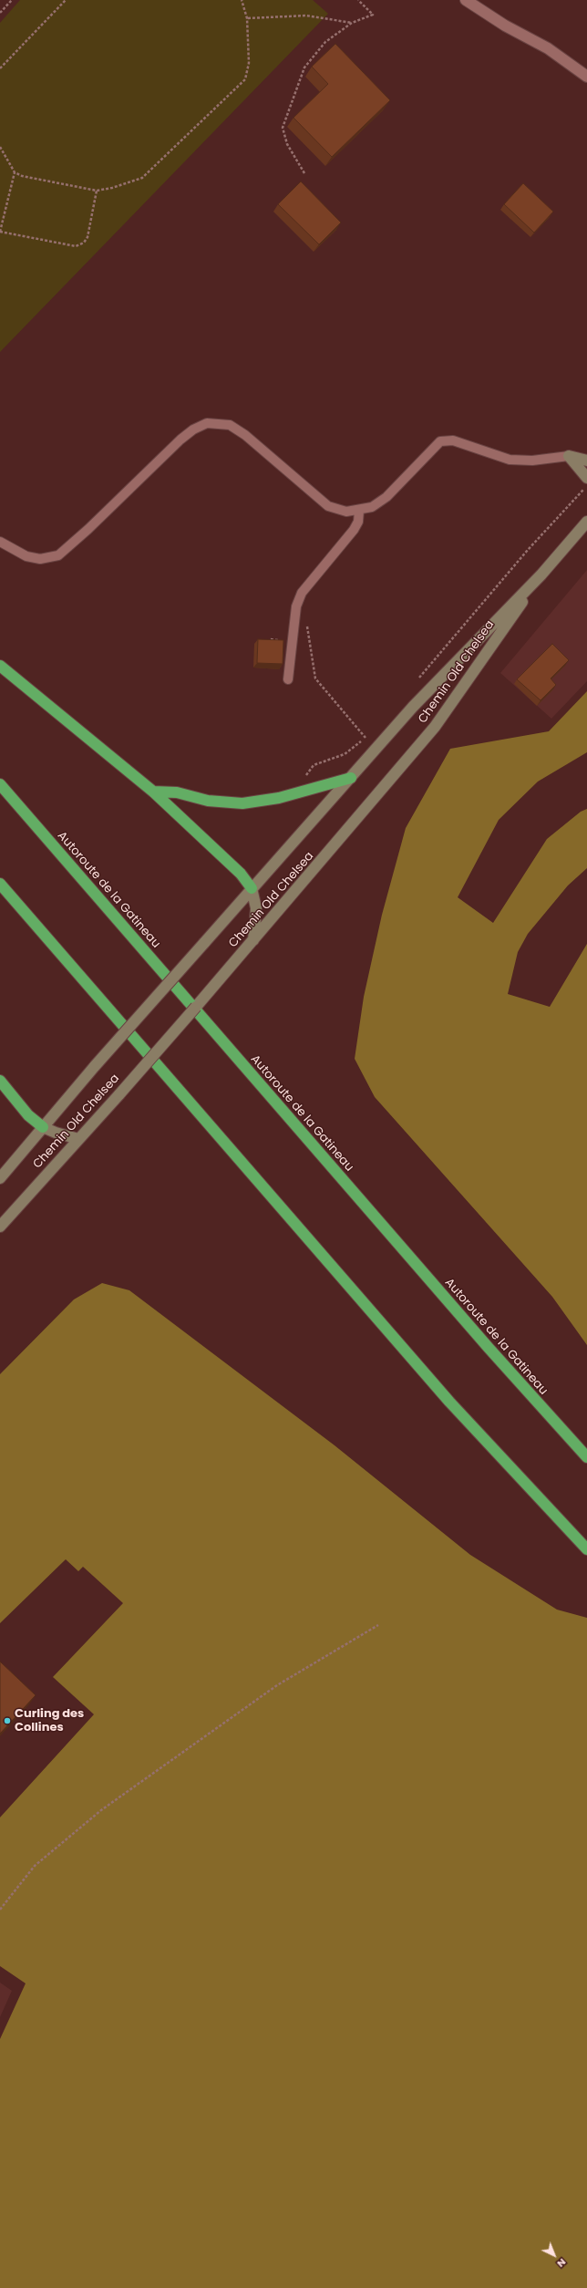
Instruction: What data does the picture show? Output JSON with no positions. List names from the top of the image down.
{
  "streets": {
    "highway": ["Autoroute de la Gatineau"],
    "street": ["Chemin Old Chelsea"]
  },
  "places": ["Curling des Collines"],
  "north": "bottom right"
}
